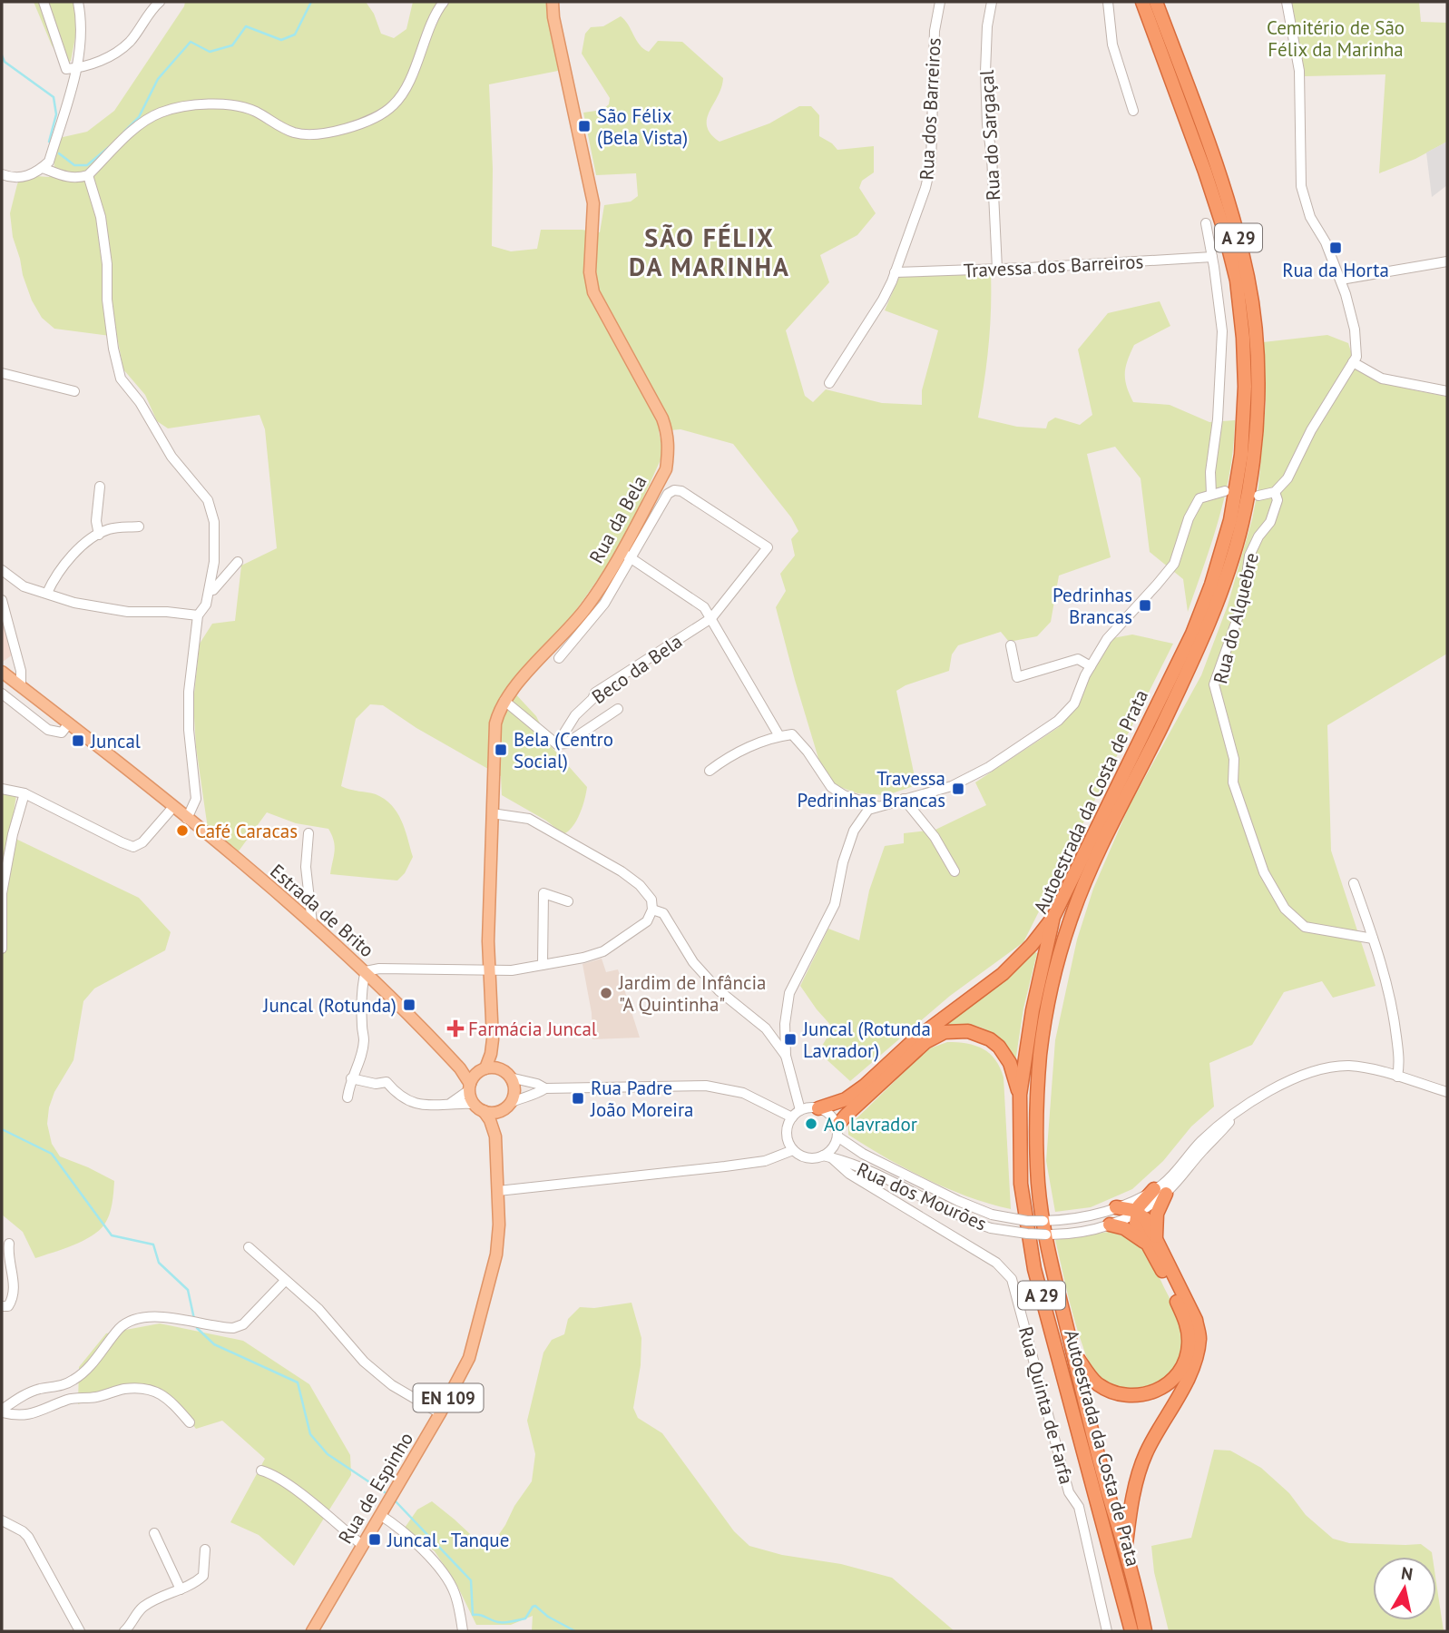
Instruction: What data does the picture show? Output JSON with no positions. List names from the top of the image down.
{
  "streets": {
    "highway": ["A 29", "Autoestrada da Costa de Prata"],
    "main road": [
      "Rua da Bela",
      "Estrada de Brito",
      "EN 109",
      "Rua de Espinho"
    ],
    "street": [
      "Rua dos Barreiros",
      "Rua do Sargaçal",
      "Travessa dos Barreiros",
      "Rua do Alquebre",
      "Beco da Bela",
      "Rua dos Mourões",
      "Rua Quinta de Farfa"
    ]
  },
  "crossings": [
    ["Rua dos Barreiros", "Travessa dos Barreiros"],
    ["Rua do Sargaçal", "Travessa dos Barreiros"],
    ["Rua da Bela", "Beco da Bela"],
    ["Rua da Bela", "Estrada de Brito"],
    ["Rua da Bela", "EN 109"],
    ["Rua da Bela", "Rua de Espinho"],
    ["Estrada de Brito", "EN 109"],
    ["Estrada de Brito", "Rua de Espinho"],
    ["Rua dos Mourões", "Rua Quinta de Farfa"],
    ["EN 109", "Rua de Espinho"]
  ],
  "districts": ["SÃO FÉLIX DA MARINHA"],
  "parks": ["Cemitério de São Félix da Marinha"],
  "places": {
    "transit": [
      "São Félix (Bela Vista)",
      "Rua da Horta",
      "Pedrinhas Brancas",
      "Juncal",
      "Bela (Centro Social)",
      "Travessa Pedrinhas Brancas",
      "Juncal (Rotunda)",
      "Juncal (Rotunda Lavrador)",
      "Rua Padre João Moreira",
      "Juncal - Tanque"
    ],
    "other": ["Café Caracas", "Jardim de Infância \"A Quintinha\"", "Ao lavrador"],
    "health": ["Farmácia Juncal"]
  },
  "north": "top"
}
